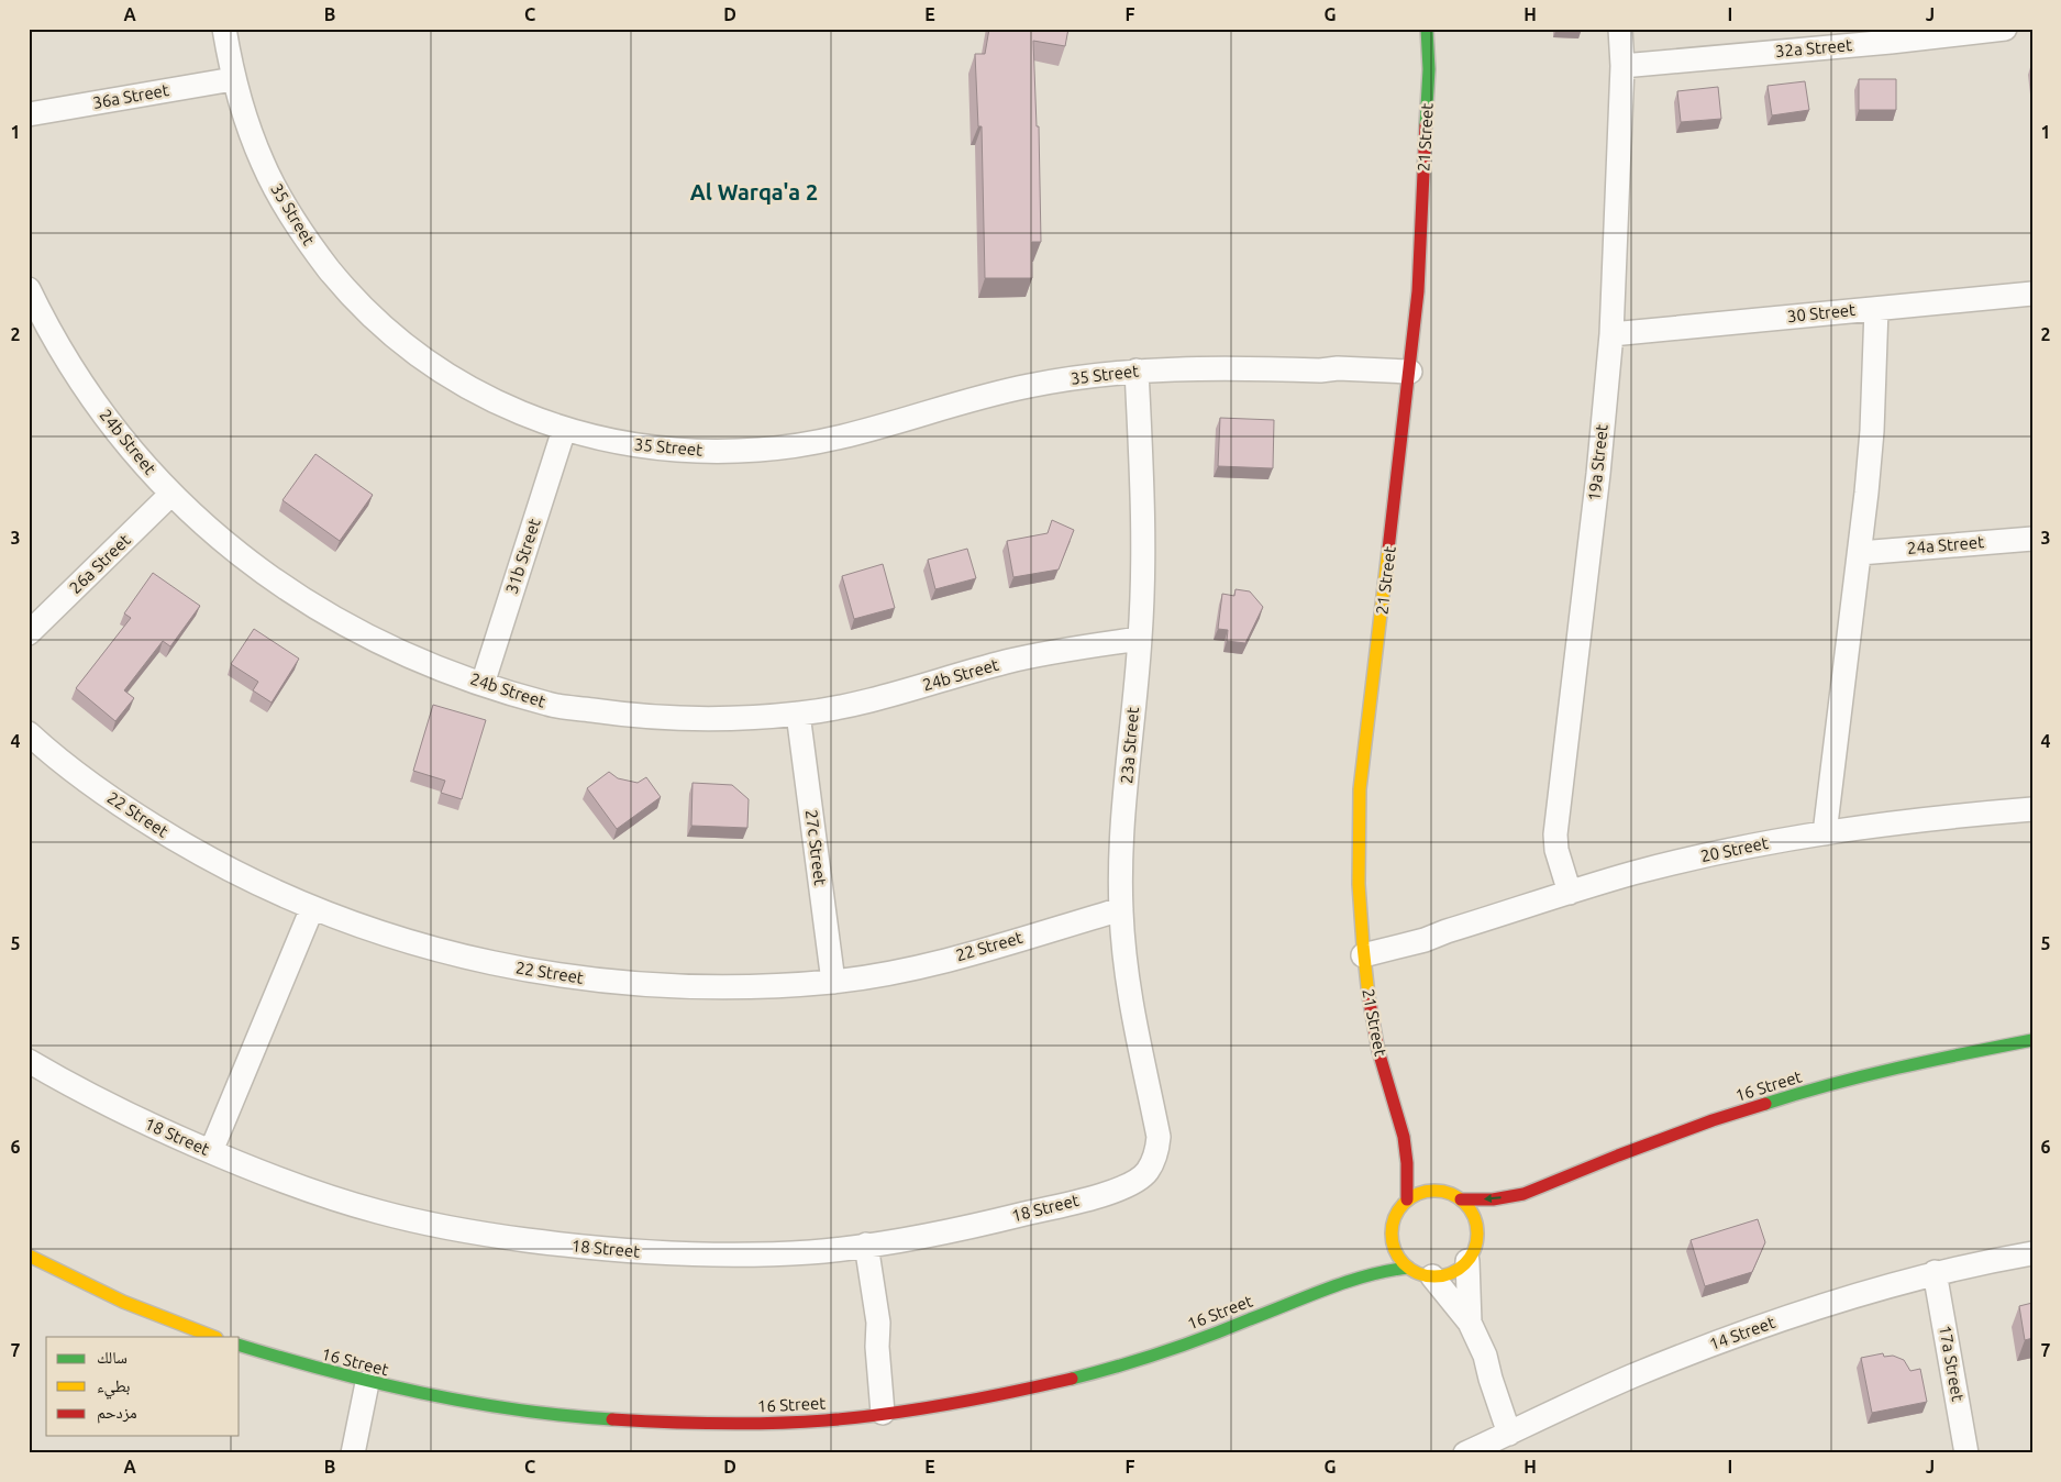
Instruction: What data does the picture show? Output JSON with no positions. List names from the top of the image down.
{
  "streets": {
    "street": [
      "32a Street",
      "36a Street",
      "21 Street",
      "35 Street",
      "30 Street",
      "24b Street",
      "19a Street",
      "24a Street",
      "31b Street",
      "26a Street",
      "23a Street",
      "22 Street",
      "27c Street",
      "20 Street",
      "16 Street",
      "18 Street",
      "14 Street",
      "17a Street"
    ]
  },
  "crossings": [
    ["32a Street", "19a Street"],
    ["36a Street", "35 Street"],
    ["21 Street", "35 Street"],
    ["21 Street", "20 Street"],
    ["21 Street", "16 Street"],
    ["35 Street", "31b Street"],
    ["35 Street", "23a Street"],
    ["30 Street", "19a Street"],
    ["24b Street", "31b Street"],
    ["24b Street", "26a Street"],
    ["24b Street", "23a Street"],
    ["24b Street", "27c Street"],
    ["19a Street", "20 Street"],
    ["23a Street", "22 Street"],
    ["23a Street", "18 Street"],
    ["22 Street", "27c Street"],
    ["14 Street", "17a Street"]
  ],
  "districts": ["Al Warqa'a 2"],
  "legend": ["سالك", "بطيء", "مزدحم"],
  "grid": {
    "columns": [
      "A",
      "B",
      "C",
      "D",
      "E",
      "F",
      "G",
      "H",
      "I",
      "J"
    ],
    "rows": [
      "1",
      "2",
      "3",
      "4",
      "5",
      "6",
      "7"
    ]
  }
}
